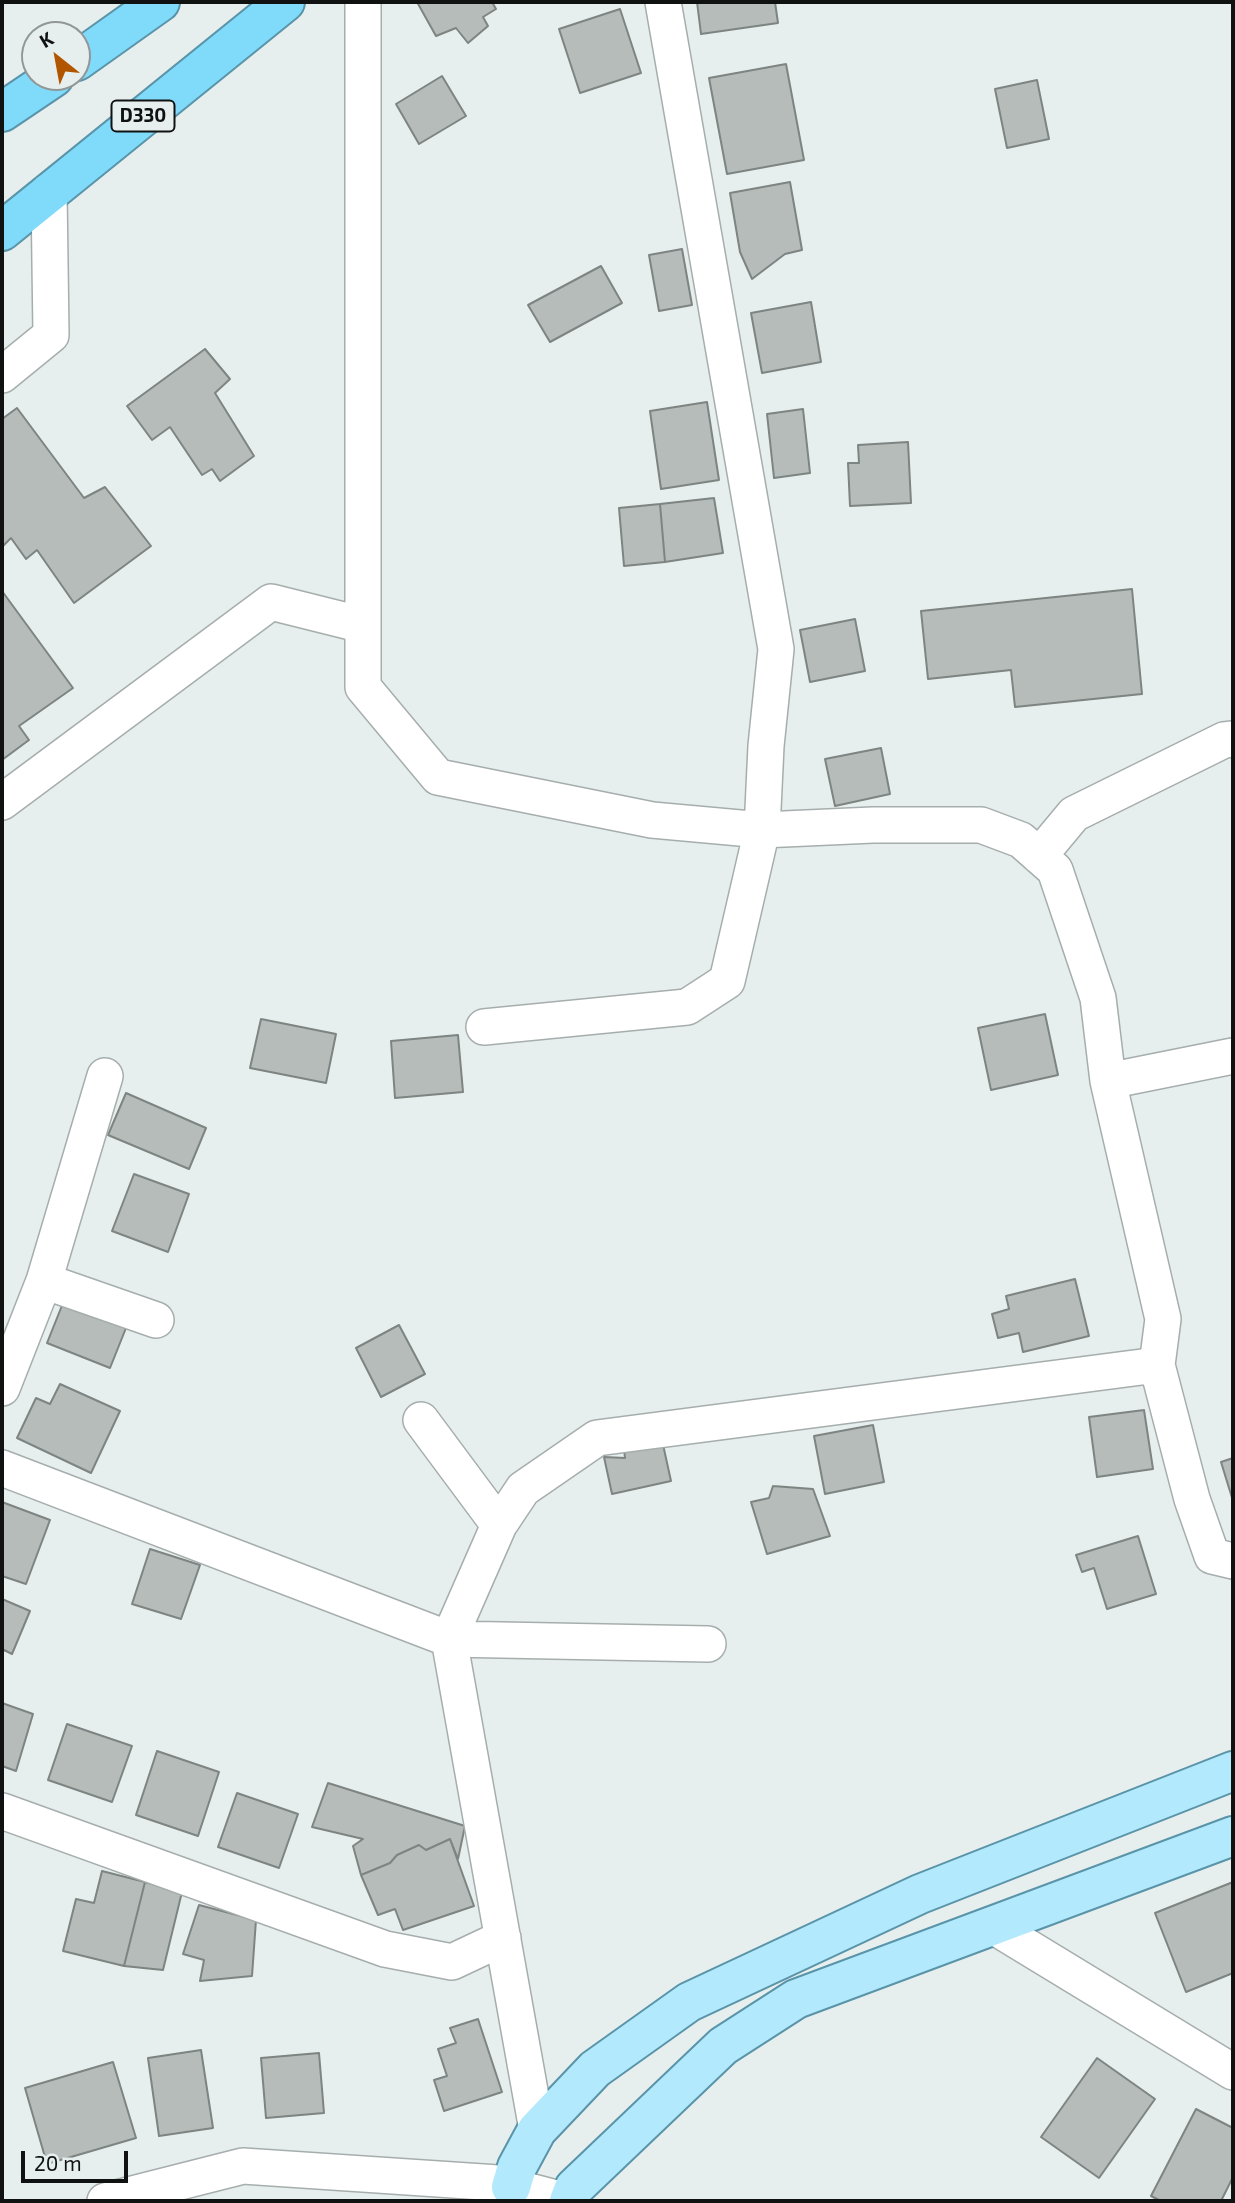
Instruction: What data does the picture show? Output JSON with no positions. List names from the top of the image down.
{
  "streets": {
    "highway": ["D330"]
  },
  "scale_bar": "20 m",
  "north": "top left"
}
